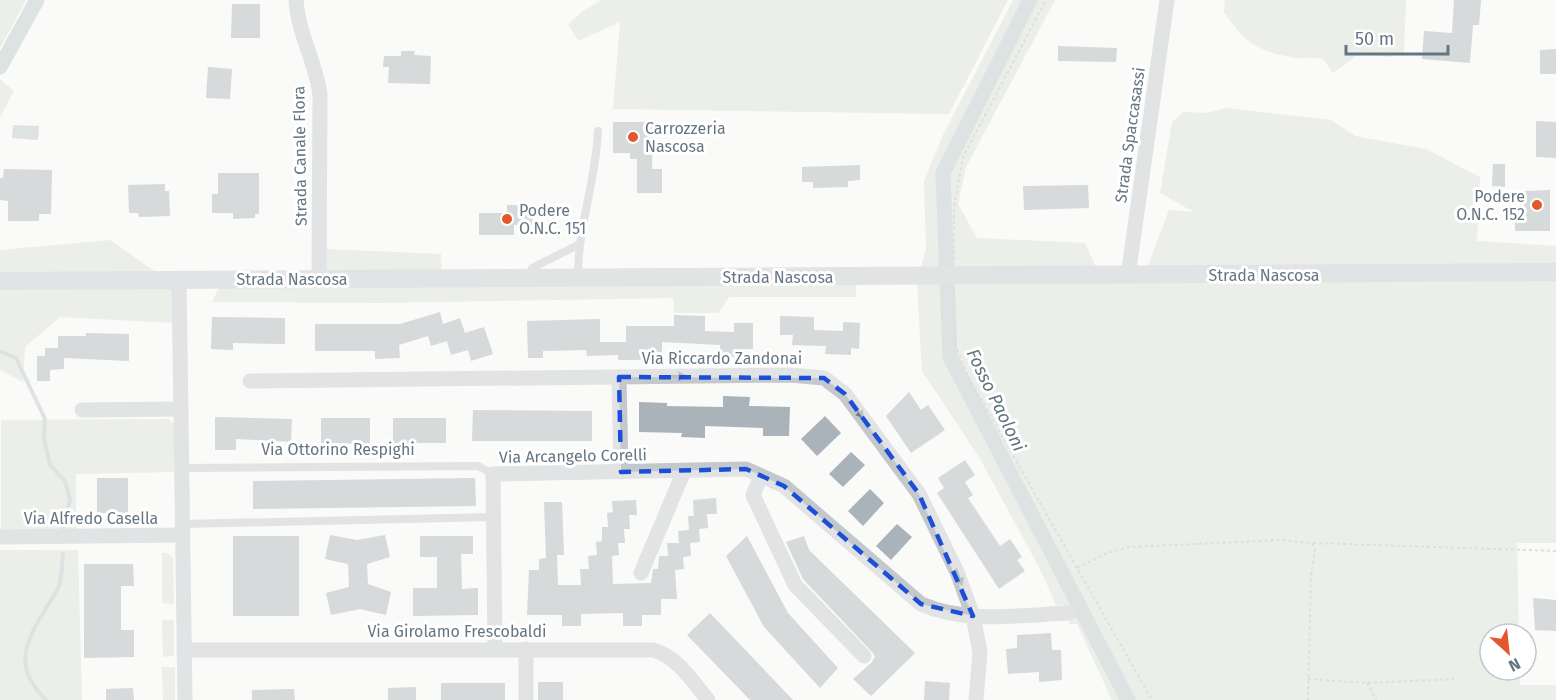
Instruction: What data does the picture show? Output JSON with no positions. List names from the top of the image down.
{
  "streets": {
    "street": [
      "Strada Spaccasassi",
      "Strada Canale Flora",
      "Strada Nascosa",
      "Via Riccardo Zandonai",
      "Via Arcangelo Corelli",
      "Via Alfredo Casella",
      "Via Girolamo Frescobaldi"
    ],
    "lane": ["Via Ottorino Respighi"]
  },
  "crossings": [
    ["Strada Spaccasassi", "Strada Nascosa"],
    ["Strada Canale Flora", "Strada Nascosa"],
    ["Via Riccardo Zandonai", "Via Arcangelo Corelli"],
    ["Via Ottorino Respighi", "Via Arcangelo Corelli"],
    ["Via Arcangelo Corelli", "Via Girolamo Frescobaldi"]
  ],
  "one_way": ["Via Riccardo Zandonai"],
  "water": ["Fosso Paoloni"],
  "places": ["Carrozzeria Nascosa", "Podere O.N.C. 152", "Podere O.N.C. 151"],
  "scale_bar": "50 m",
  "north": "bottom right"
}
